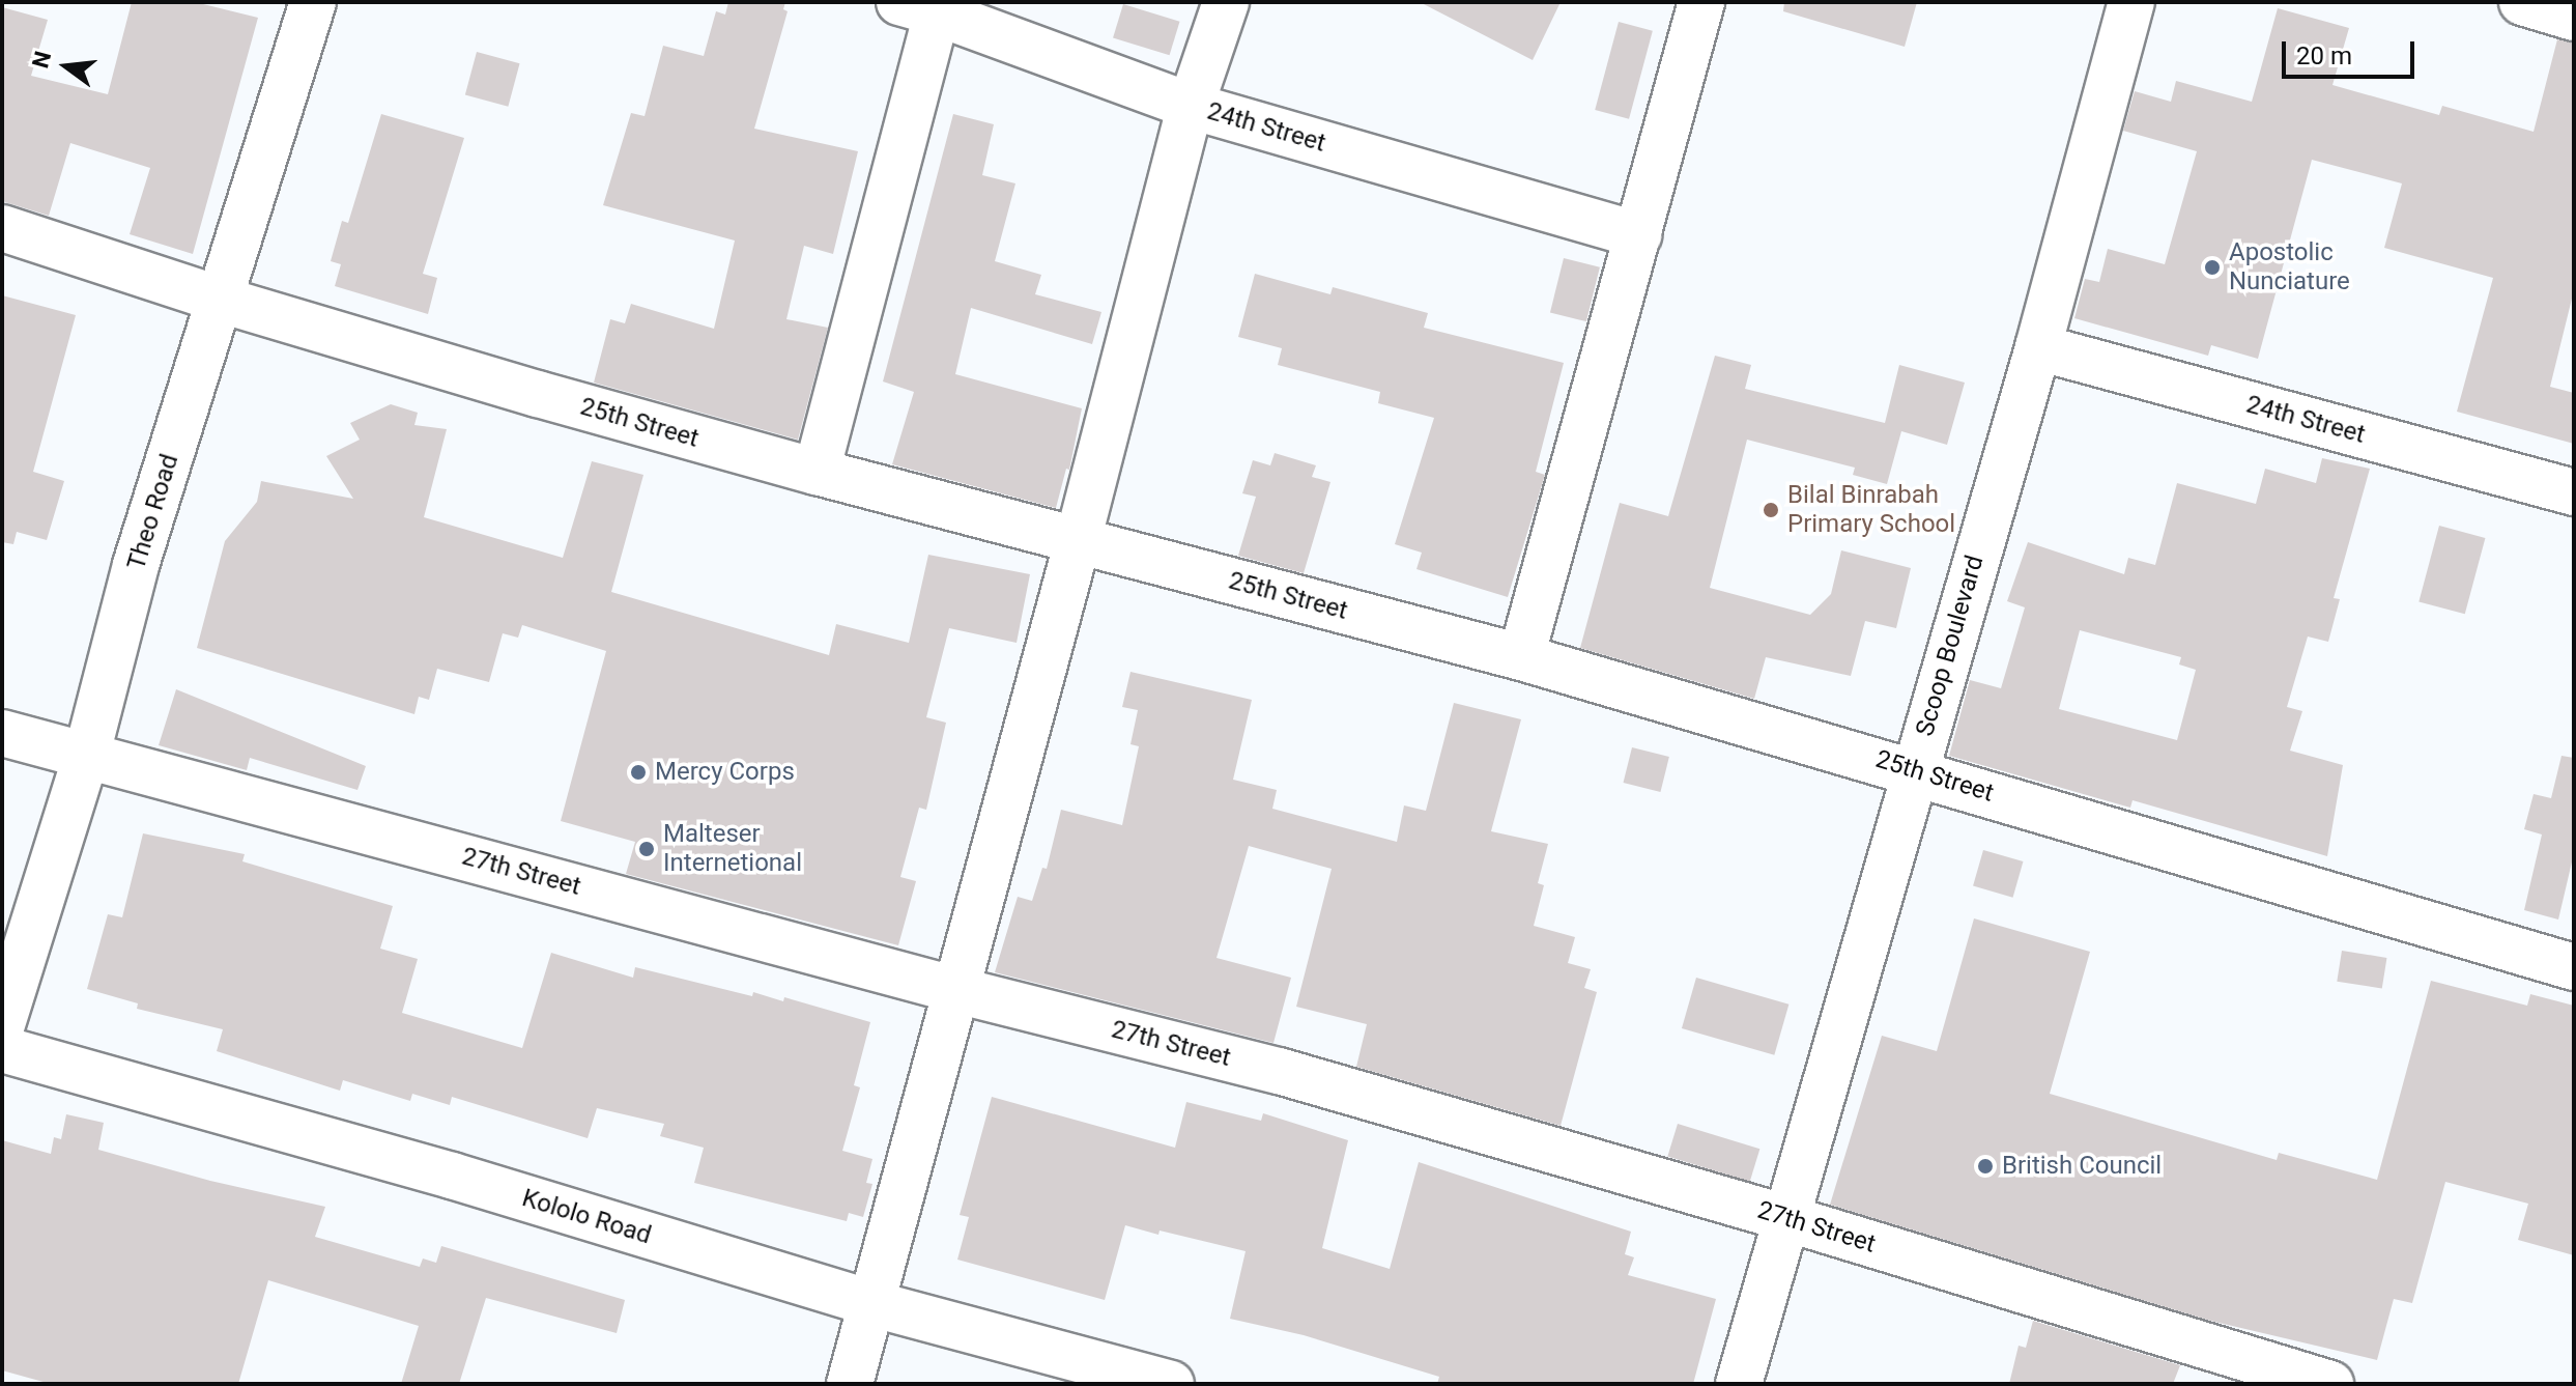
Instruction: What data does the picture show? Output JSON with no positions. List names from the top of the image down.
{
  "streets": {
    "street": [
      "24th Street",
      "25th Street",
      "Theo Road",
      "Scoop Boulevard",
      "27th Street",
      "Kololo Road"
    ]
  },
  "crossings": [
    ["24th Street", "Scoop Boulevard"],
    ["25th Street", "Theo Road"],
    ["25th Street", "Scoop Boulevard"],
    ["Theo Road", "27th Street"],
    ["Scoop Boulevard", "27th Street"]
  ],
  "places": [
    "Apostolic Nunciature",
    "Bilal Binrabah Primary School",
    "Mercy Corps",
    "Malteser Internetional",
    "British Council"
  ],
  "scale_bar": "20 m",
  "north": "left"
}
